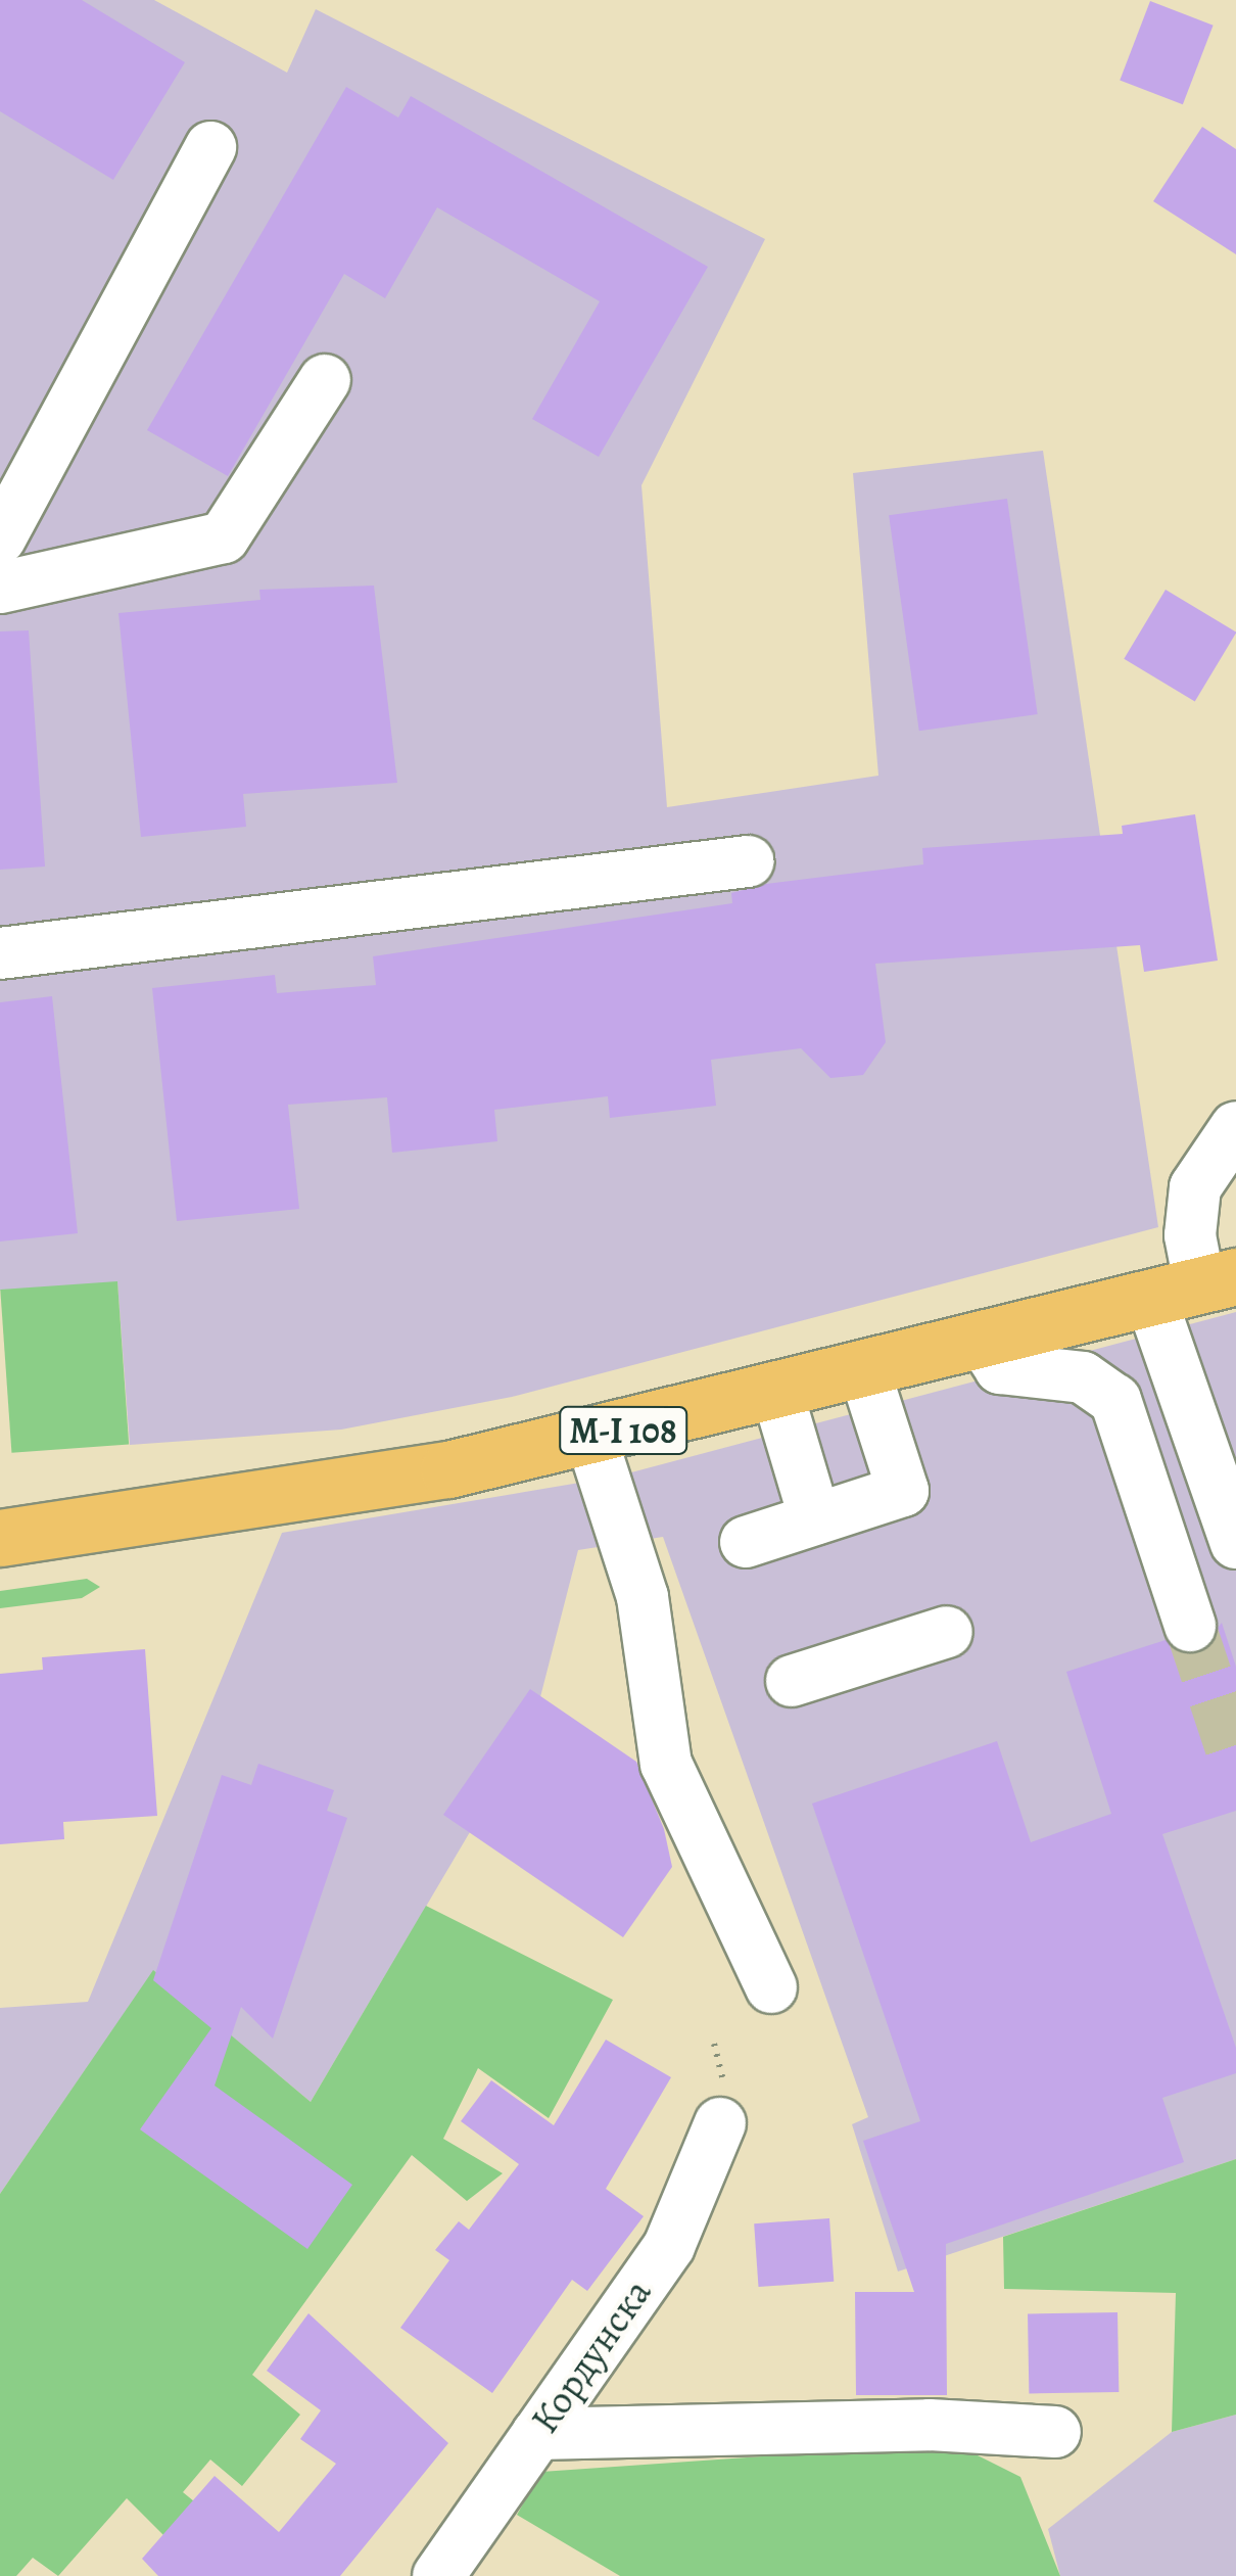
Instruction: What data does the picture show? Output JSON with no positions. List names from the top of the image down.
{
  "streets": {
    "main road": ["M-I 108"],
    "street": ["Кордунска"]
  }
}
